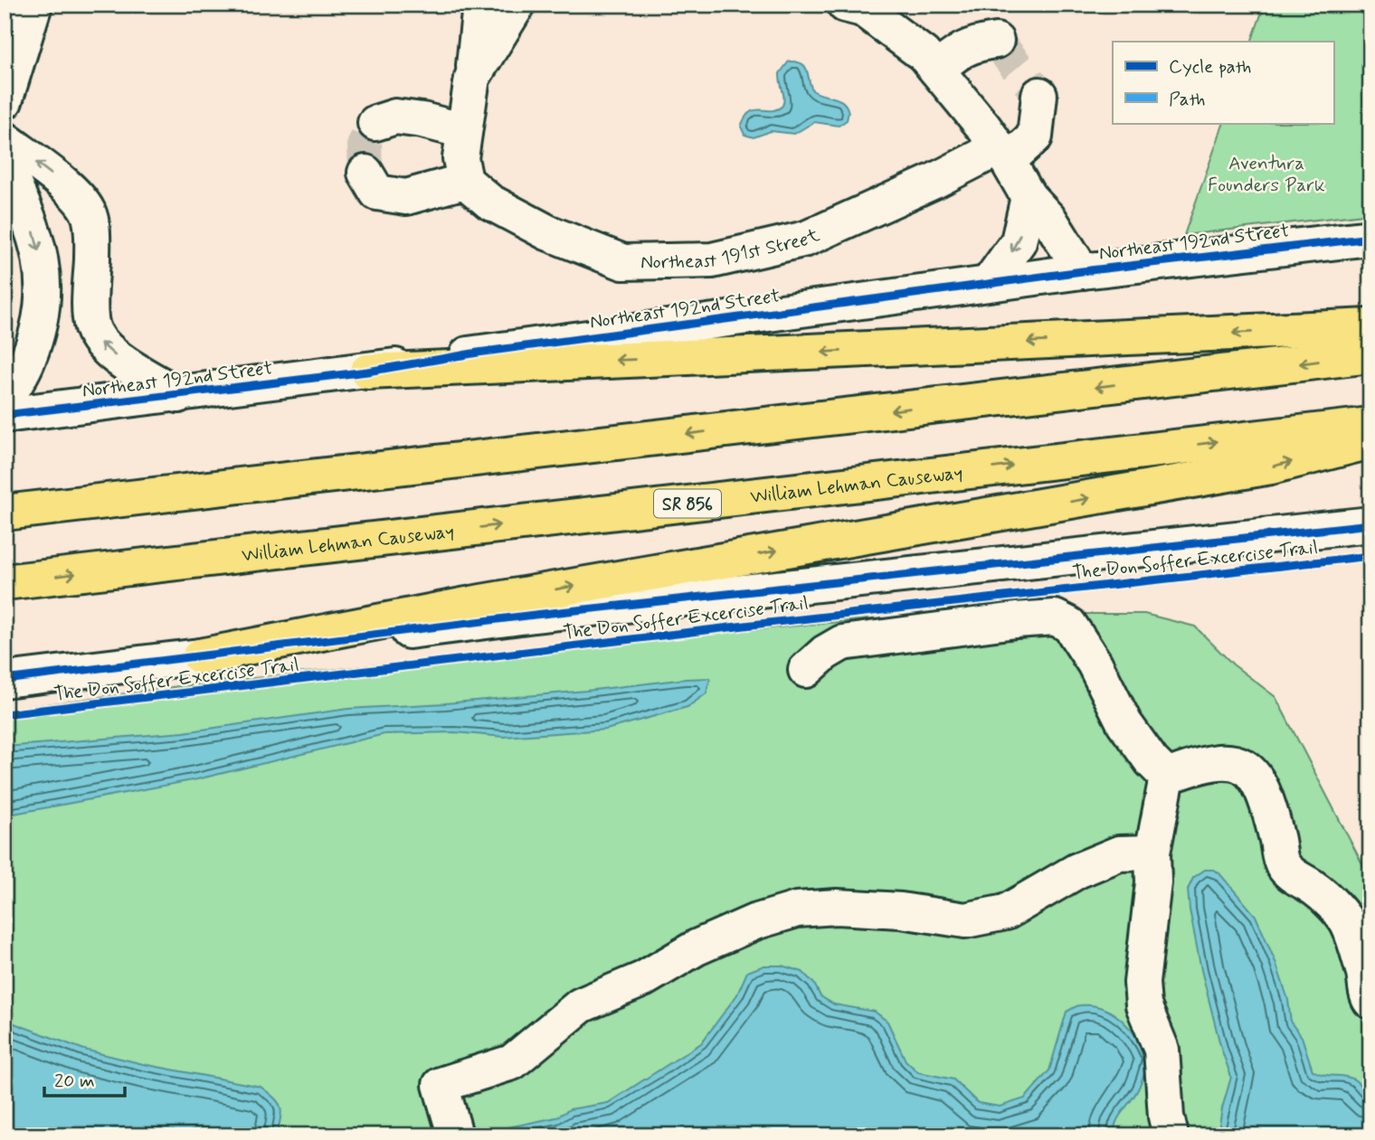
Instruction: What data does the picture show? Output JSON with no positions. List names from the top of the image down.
{
  "streets": {
    "highway": ["William Lehman Causeway", "SR 856"],
    "street": ["Northeast 192nd Street", "Northeast 191st Street"],
    "cycle path": ["The Don Soffer Excercise Trail"]
  },
  "parks": ["Aventura Founders Park"],
  "legend": ["Cycle path", "Path"],
  "scale_bar": "20 m"
}
